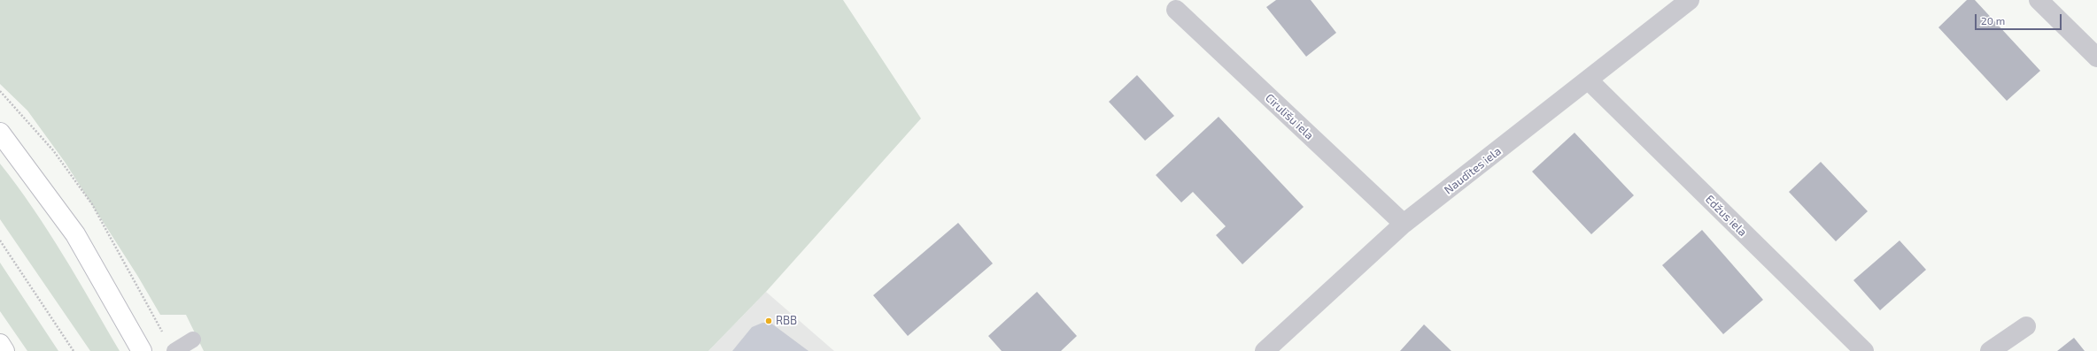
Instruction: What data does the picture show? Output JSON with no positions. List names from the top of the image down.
{
  "streets": {
    "street": ["Cīrulīšu iela", "Naudītes iela", "Edžus iela"]
  },
  "crossings": [
    ["Cīrulīšu iela", "Naudītes iela"],
    ["Naudītes iela", "Edžus iela"]
  ],
  "places": ["RBB"],
  "scale_bar": "20 m"
}
